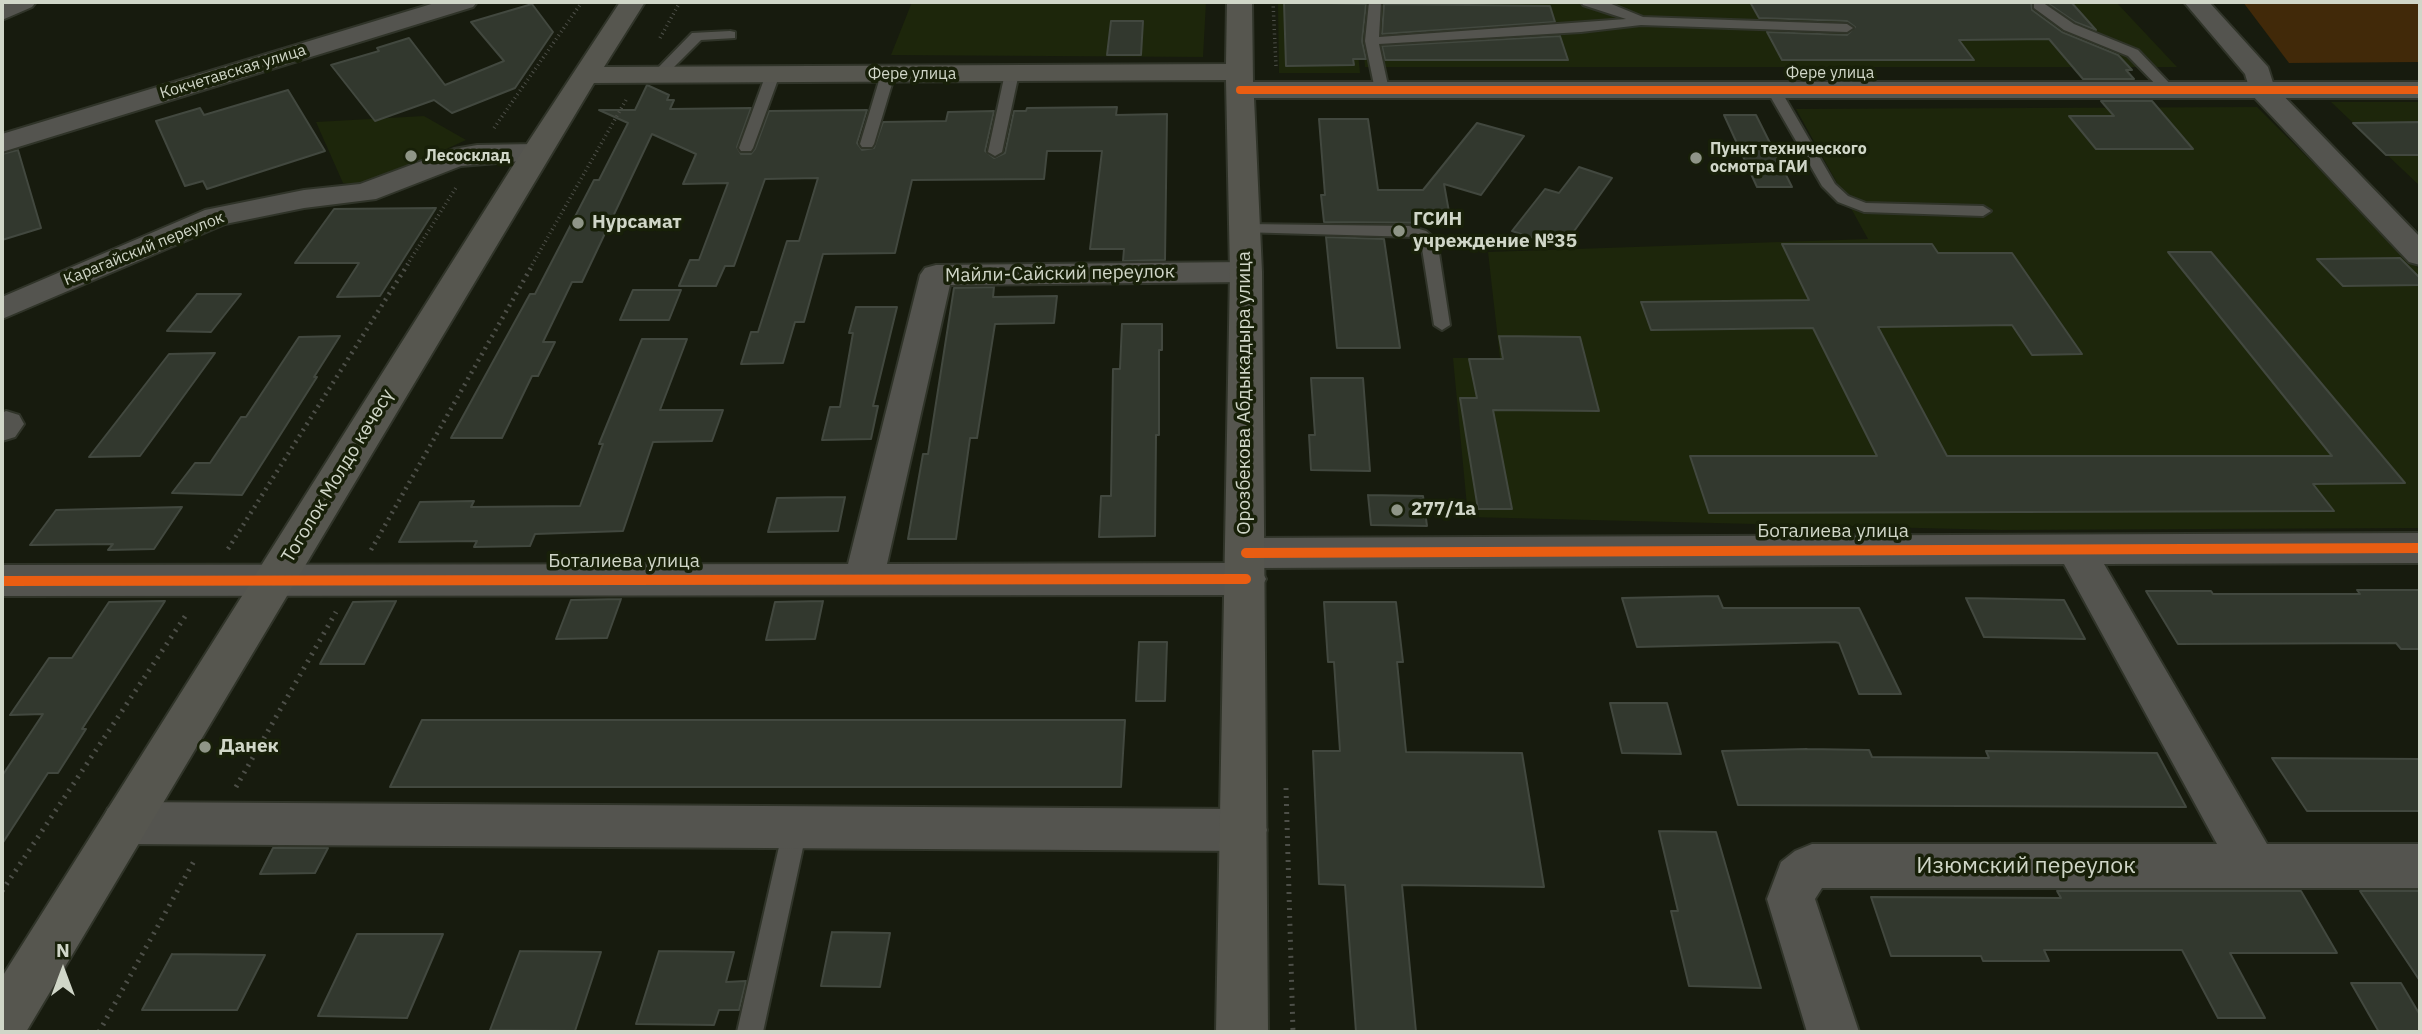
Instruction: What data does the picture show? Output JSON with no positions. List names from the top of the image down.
{
  "streets": {
    "street": [
      "Кокчетавская улица",
      "Фере улица",
      "Карагайский переулок",
      "Майли-Сайский переулок",
      "Орозбекова Абдыкадыра улица",
      "Тоголок Молдо көчөсү",
      "Боталиева улица",
      "Изюмский переулок"
    ]
  },
  "crossings": [
    ["Фере улица", "Орозбекова Абдыкадыра улица"],
    ["Фере улица", "Тоголок Молдо көчөсү"],
    ["Карагайский переулок", "Тоголок Молдо көчөсү"],
    ["Майли-Сайский переулок", "Орозбекова Абдыкадыра улица"],
    ["Майли-Сайский переулок", "Боталиева улица"],
    ["Орозбекова Абдыкадыра улица", "Боталиева улица"],
    ["Тоголок Молдо көчөсү", "Боталиева улица"]
  ],
  "places": [
    "Лесосклад",
    "Пункт технического осмотра ГАИ",
    "Нурсамат",
    "ГСИН учреждение №35",
    "277/1а",
    "Данек"
  ],
  "north": "top"
}
